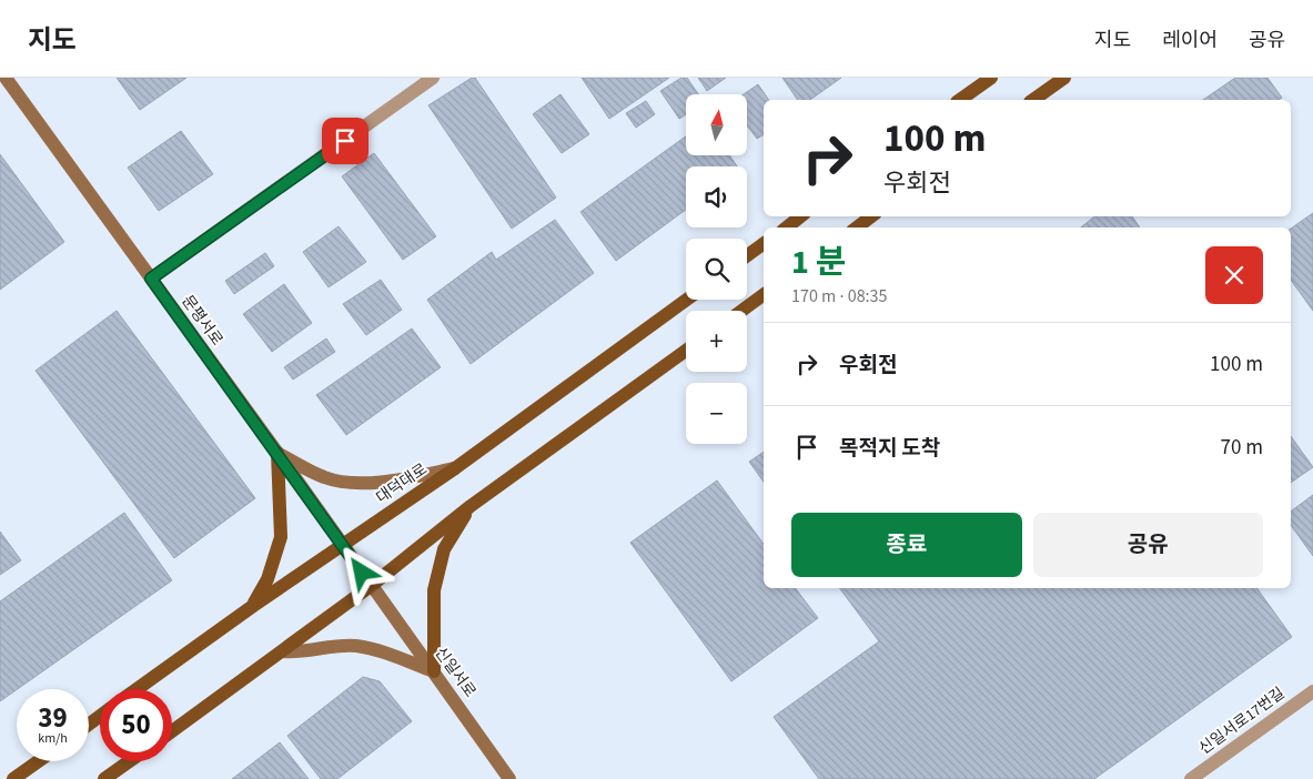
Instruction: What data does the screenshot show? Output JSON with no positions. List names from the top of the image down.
{
  "streets": {
    "main road": ["문평서로", "대덕대로", "신일서로"],
    "street": ["신일서로17번길"]
  },
  "crossings": [
    ["문평서로", "대덕대로"],
    ["문평서로", "신일서로"]
  ],
  "north": "top",
  "page": {
    "header": "지도",
    "nav": ["지도", "레이어", "공유"],
    "map_buttons": ["+", "−"],
    "turn": ["100 m", "우회전"],
    "heading": ["1 분", "170 m · 08:35"],
    "list": [
      {
        "name": "우회전",
        "value": "100 m"
      },
      {
        "name": "목적지 도착",
        "value": "70 m"
      }
    ],
    "buttons": ["종료", "공유"],
    "speed": "39 km/h",
    "limit": "50"
  }
}
